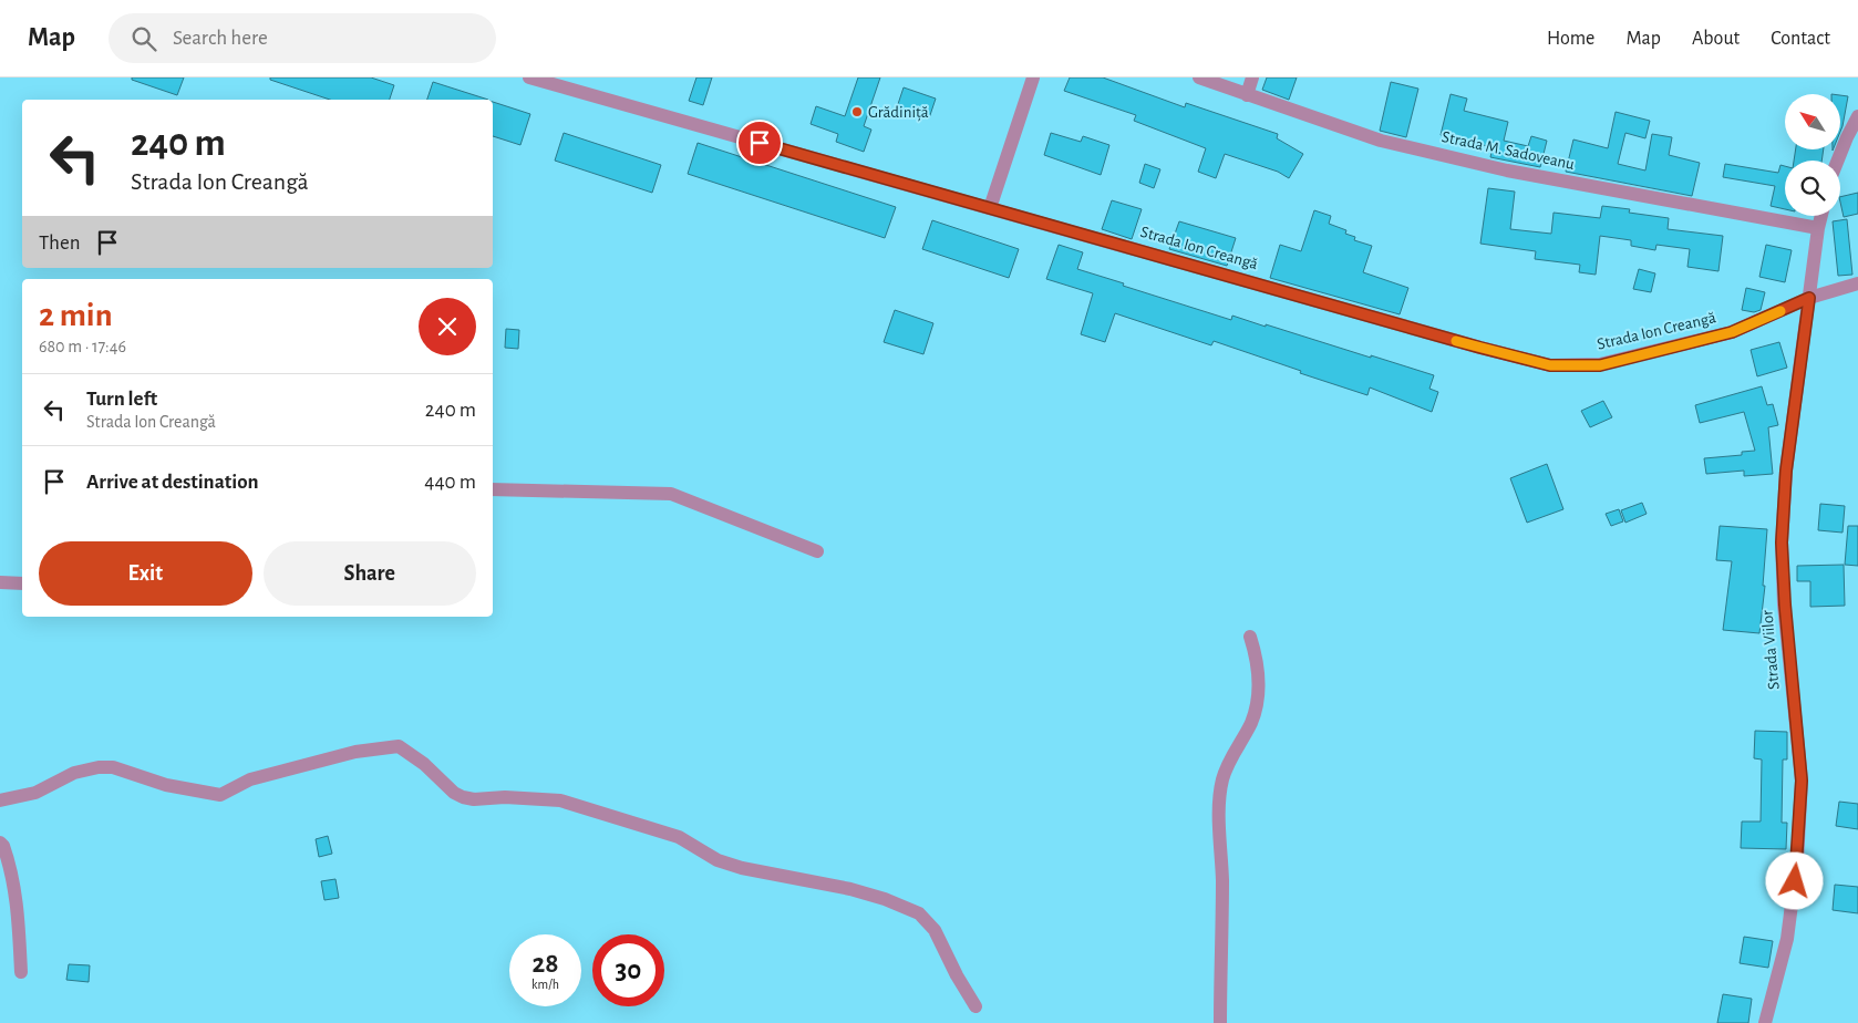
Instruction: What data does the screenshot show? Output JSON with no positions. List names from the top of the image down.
{
  "streets": {
    "street": ["Strada M. Sadoveanu", "Strada Ion Creangă", "Strada Viilor"]
  },
  "crossings": [
    ["Strada M. Sadoveanu", "Strada Viilor"],
    ["Strada Ion Creangă", "Strada Viilor"]
  ],
  "places": ["Grădiniță"],
  "north": "top left",
  "page": {
    "header": "Map",
    "search": "Search here",
    "nav": [
      "Home",
      "Map",
      "About",
      "Contact"
    ],
    "turn": ["240 m", "Strada Ion Creangă"],
    "then": "Then",
    "heading": ["2 min", "680 m · 17:46"],
    "list": [
      {
        "name": "Turn left",
        "note": "Strada Ion Creangă",
        "value": "240 m"
      },
      {
        "name": "Arrive at destination",
        "value": "440 m"
      }
    ],
    "buttons": ["Exit", "Share"],
    "speed": "28 km/h",
    "limit": "30"
  }
}
